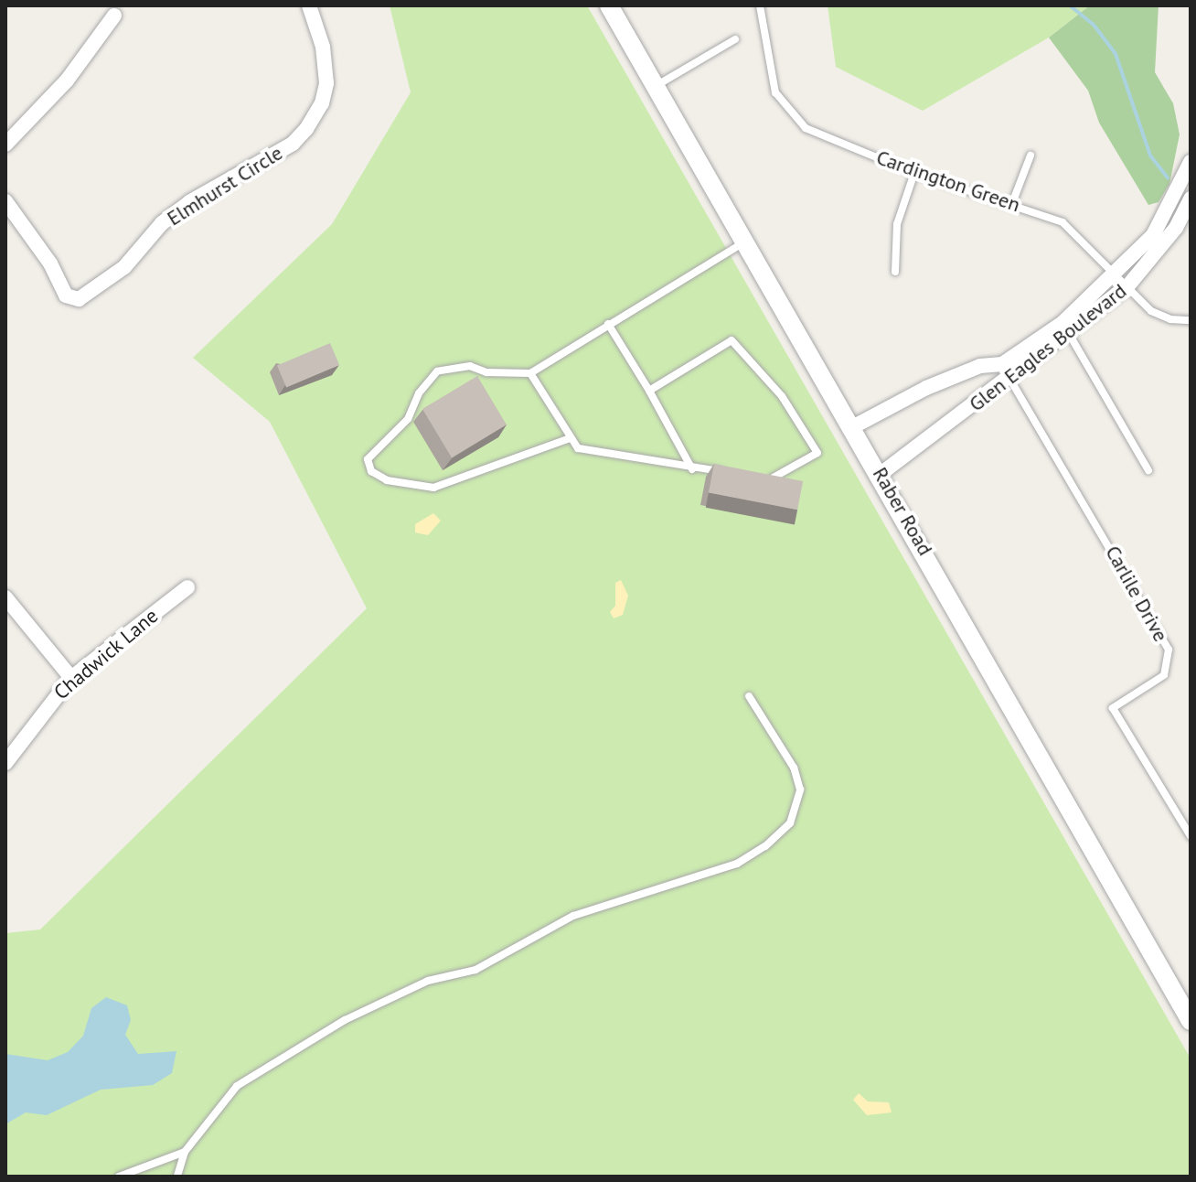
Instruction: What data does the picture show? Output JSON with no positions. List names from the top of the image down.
{
  "streets": {
    "street": [
      "Elmhurst Circle",
      "Glen Eagles Boulevard",
      "Raber Road",
      "Chadwick Lane"
    ],
    "lane": ["Cardington Green", "Carlile Drive"]
  },
  "crossings": [
    ["Cardington Green", "Glen Eagles Boulevard"],
    ["Glen Eagles Boulevard", "Raber Road"],
    ["Glen Eagles Boulevard", "Carlile Drive"]
  ]
}
